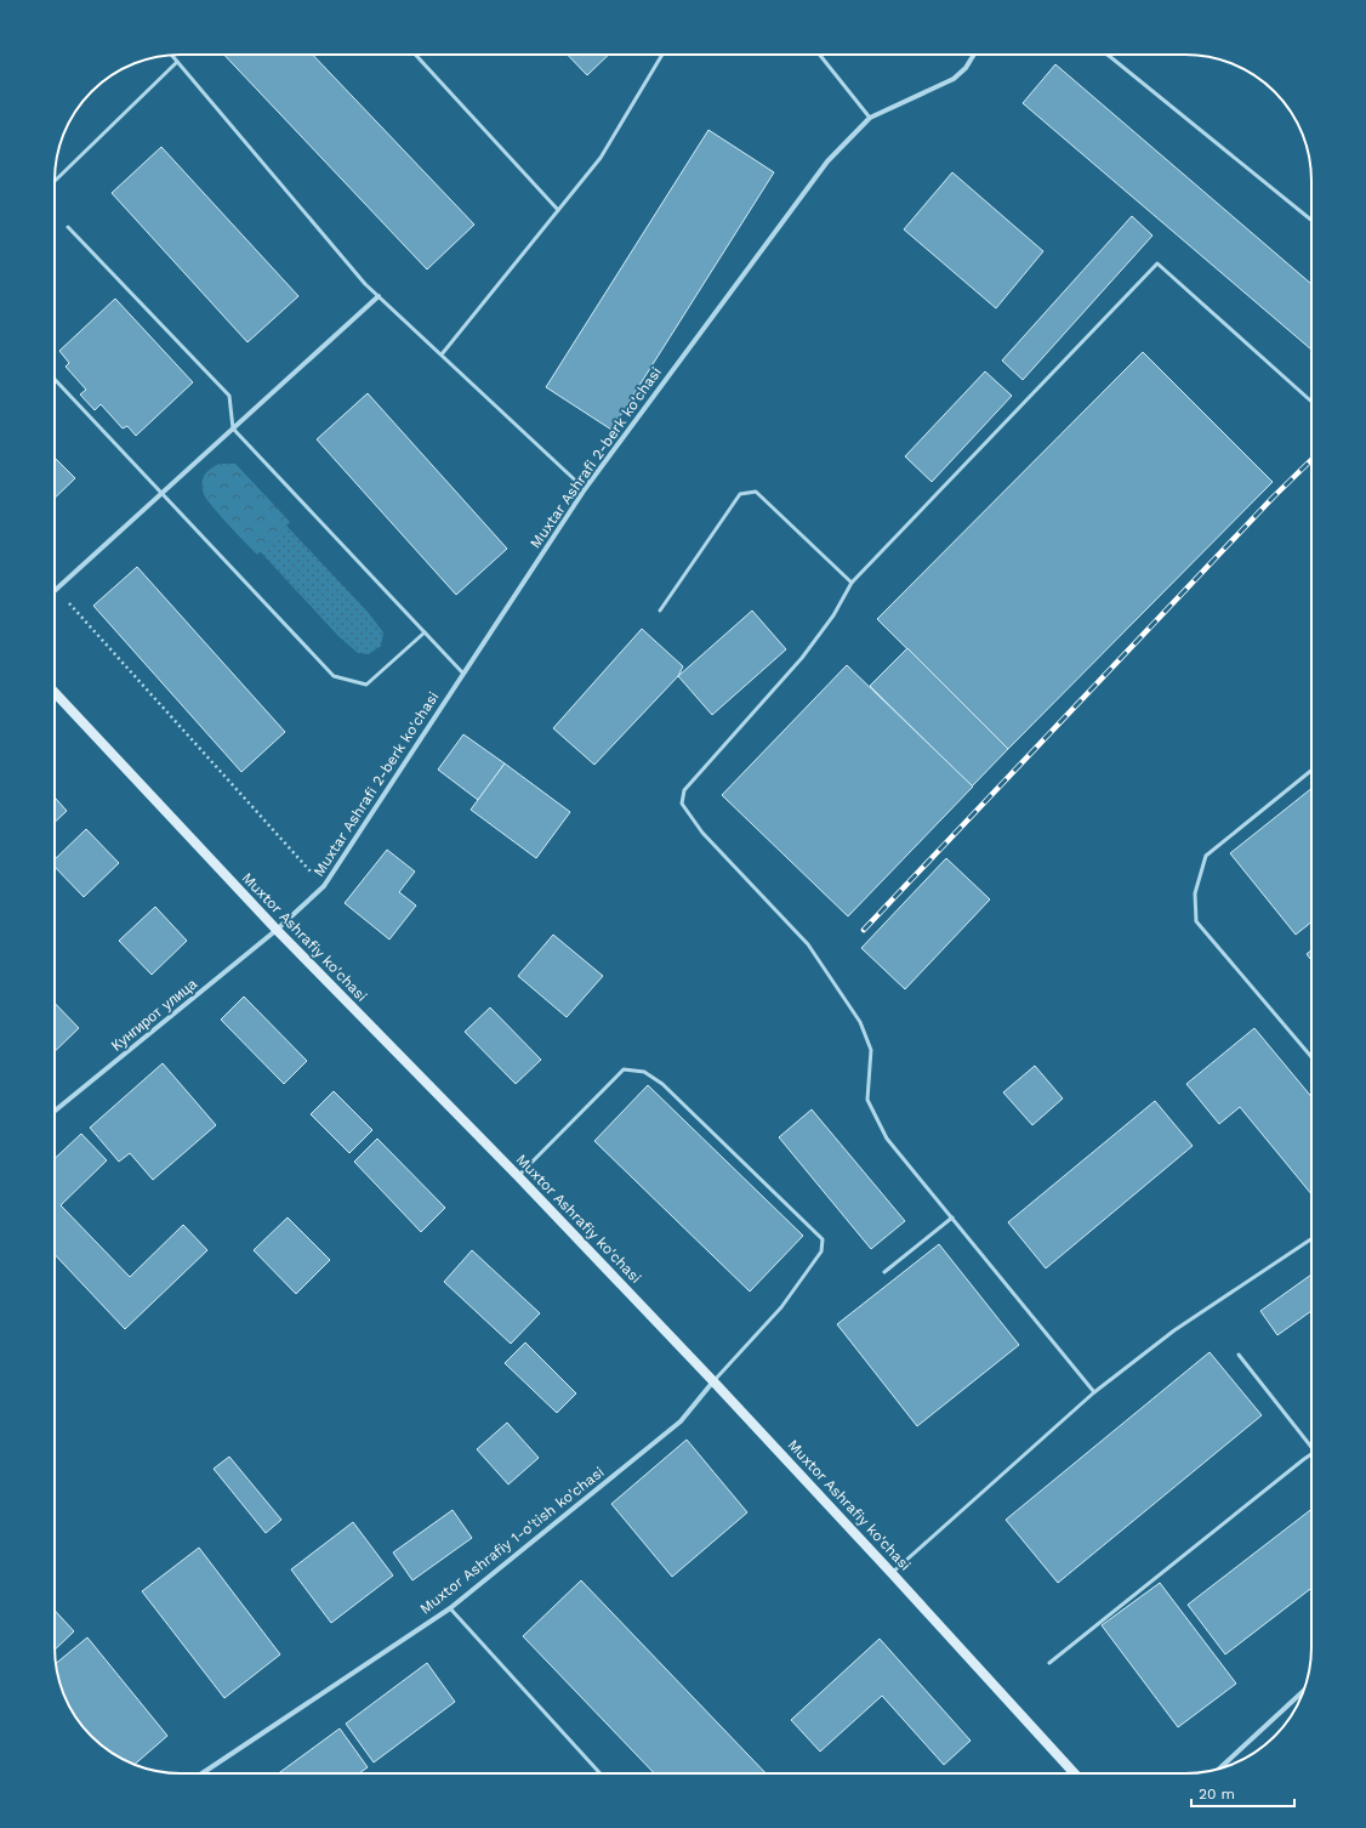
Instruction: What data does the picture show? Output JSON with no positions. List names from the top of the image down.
{
  "streets": {
    "main road": ["Muxtor Ashrafiy ko'chasi"],
    "street": ["Muxtar Ashrafi 2-berk ko'chasi", "Кунгирот улица", "Muxtor Ashrafiy 1-o'tish ko'chasi"]
  },
  "crossings": [
    ["Muxtar Ashrafi 2-berk ko'chasi", "Muxtor Ashrafiy ko'chasi"],
    ["Muxtar Ashrafi 2-berk ko'chasi", "Кунгирот улица"],
    ["Muxtor Ashrafiy ko'chasi", "Кунгирот улица"],
    ["Muxtor Ashrafiy ko'chasi", "Muxtor Ashrafiy 1-o'tish ko'chasi"]
  ],
  "scale_bar": "20 m"
}
